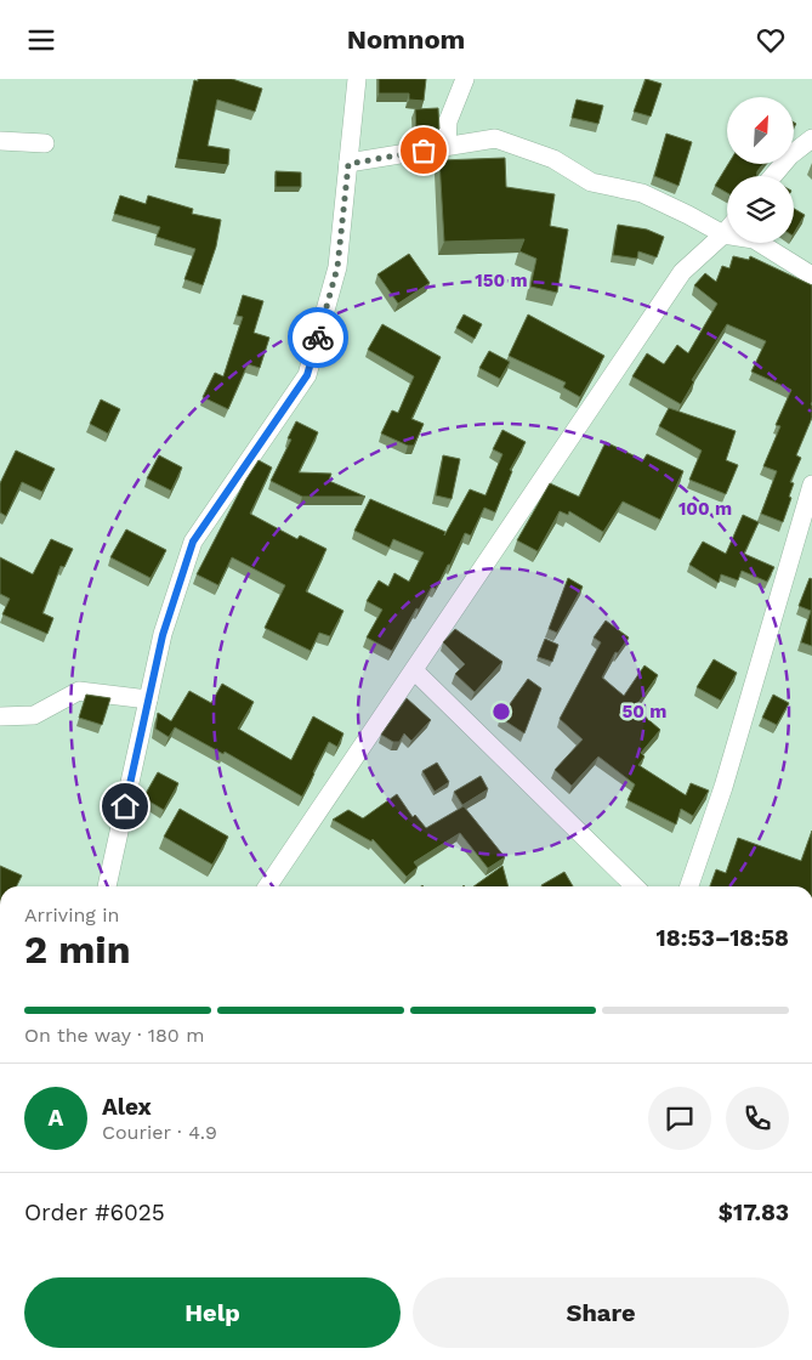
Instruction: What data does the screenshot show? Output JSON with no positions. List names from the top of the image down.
{
  "north": "top right",
  "page": {
    "header": "Nomnom",
    "heading": ["2 min", "Arriving in", "18:53–18:58"],
    "panel": [
      "Alex",
      "Courier · 4.9",
      "Order #6025",
      "$17.83"
    ],
    "bar": "On the way · 180 m",
    "round": "A",
    "buttons": ["Help", "Share"]
  },
  "rings": ["150 m", "100 m", "50 m"]
}
